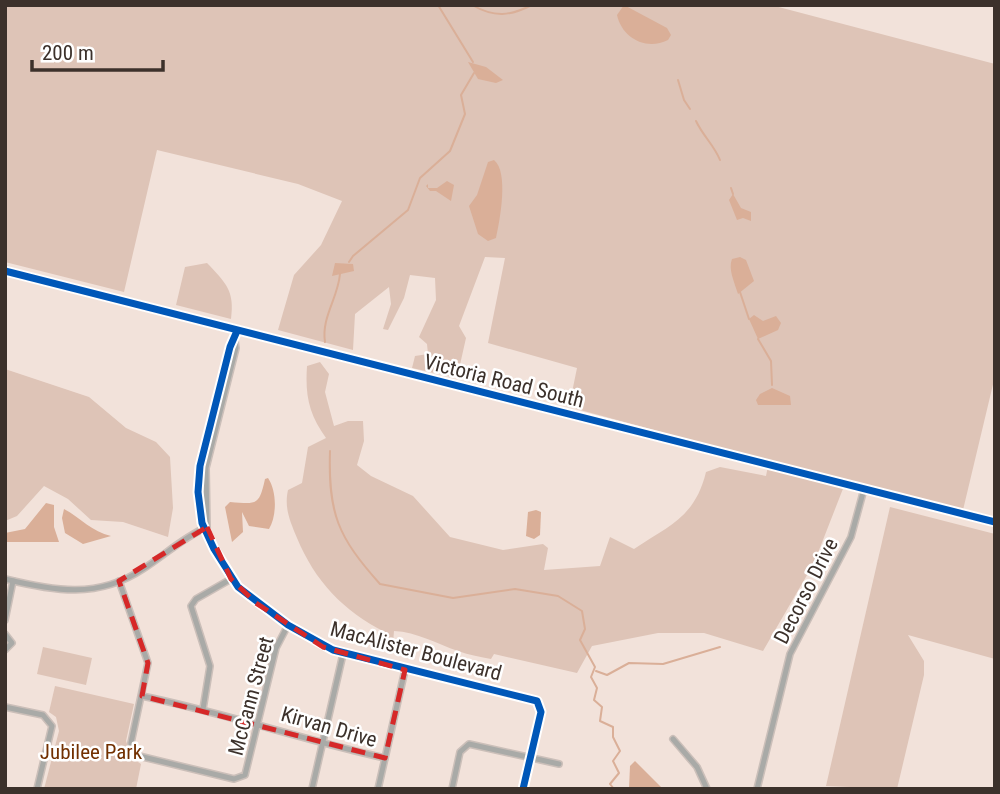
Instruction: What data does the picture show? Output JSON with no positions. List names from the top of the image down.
{
  "streets": {
    "main road": ["Victoria Road South"],
    "street": [
      "Decorso Drive",
      "MacAlister Boulevard",
      "McCann Street",
      "Kirvan Drive"
    ]
  },
  "crossings": [
    ["Victoria Road South", "Decorso Drive"],
    ["Victoria Road South", "MacAlister Boulevard"],
    ["MacAlister Boulevard", "McCann Street"],
    ["McCann Street", "Kirvan Drive"]
  ],
  "parks": ["Jubilee Park"],
  "scale_bar": "200 m"
}
